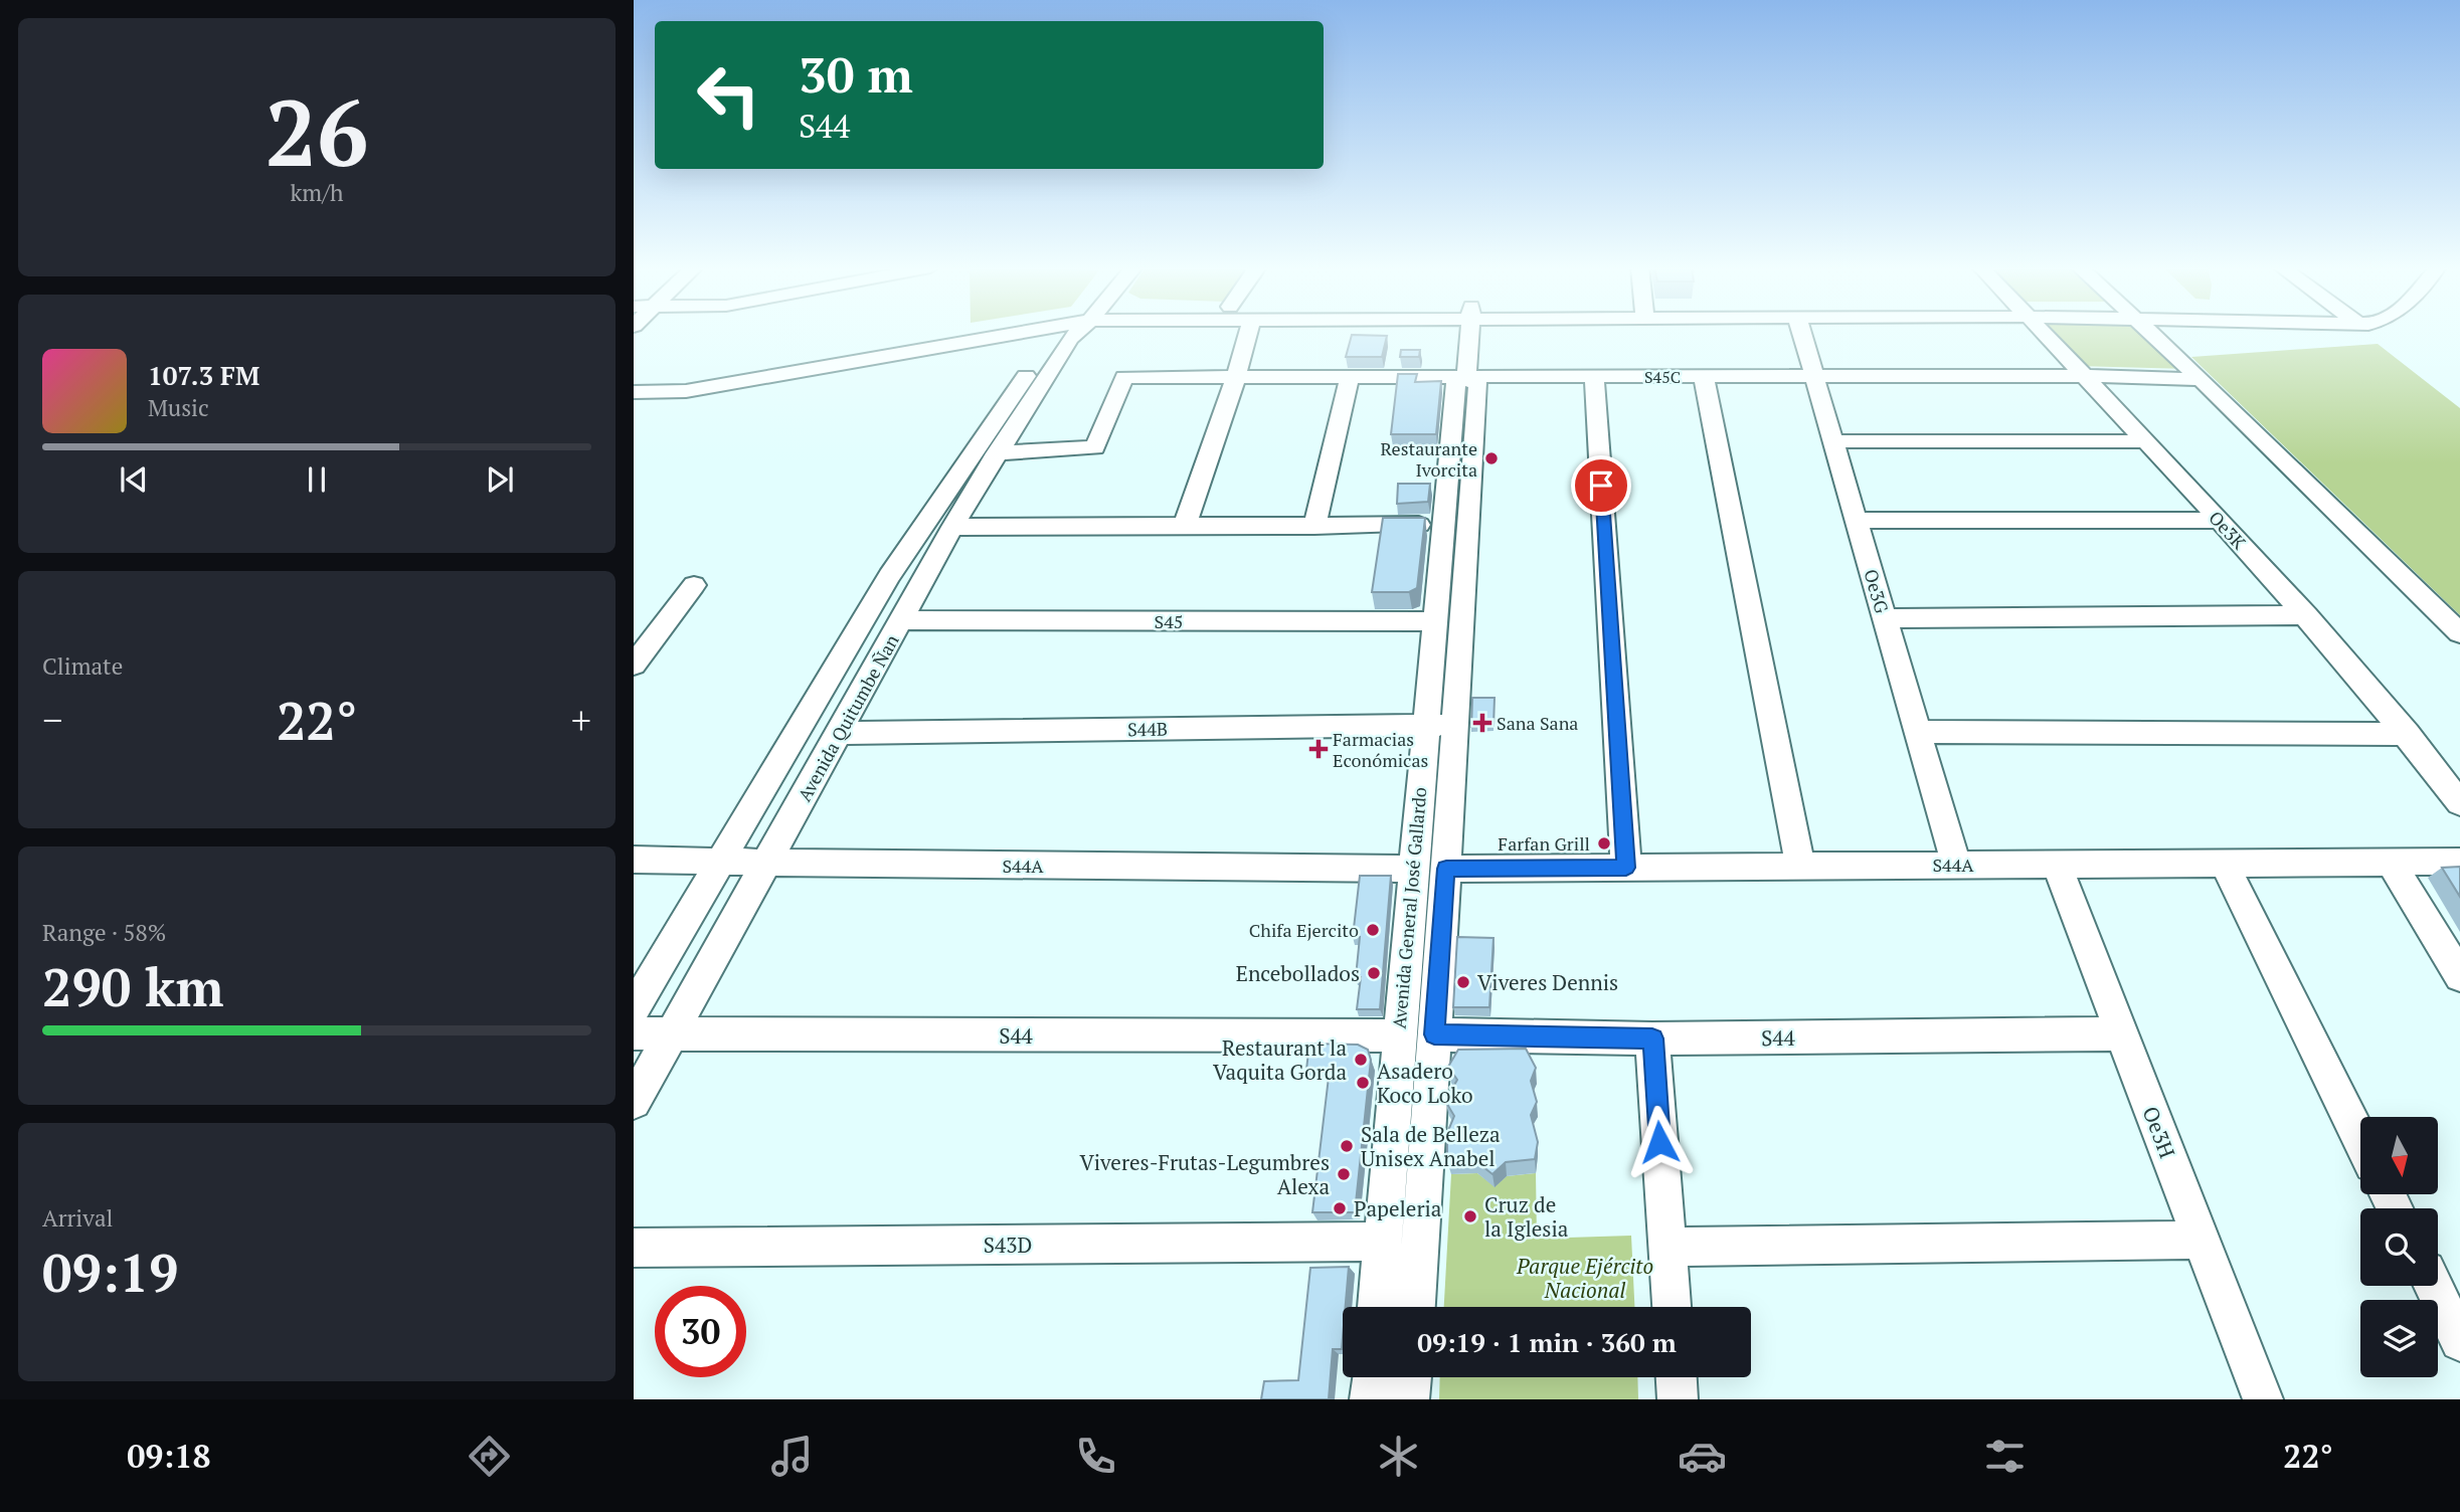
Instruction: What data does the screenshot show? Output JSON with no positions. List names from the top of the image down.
{
  "streets": {
    "street": [
      "S45C",
      "Oe3K",
      "Oe3G",
      "S45",
      "Avenida Quitumbe Ñan",
      "S44B",
      "S44A",
      "Avenida General José Gallardo",
      "S44",
      "Oe3H",
      "S43D"
    ]
  },
  "crossings": [
    ["S45C", "Oe3K"],
    ["S45C", "Oe3G"],
    ["S45C", "Avenida Quitumbe Ñan"],
    ["S45C", "Avenida General José Gallardo"],
    ["Oe3G", "S44A"],
    ["S45", "Avenida Quitumbe Ñan"],
    ["S45", "Avenida General José Gallardo"],
    ["Avenida Quitumbe Ñan", "S44B"],
    ["Avenida Quitumbe Ñan", "S44A"],
    ["Avenida Quitumbe Ñan", "S44"],
    ["S44B", "Avenida General José Gallardo"],
    ["S44A", "Avenida General José Gallardo"],
    ["S44A", "Oe3H"],
    ["Avenida General José Gallardo", "S44"],
    ["Avenida General José Gallardo", "S43D"],
    ["S44", "Oe3H"]
  ],
  "parks": ["Parque Ejército Nacional"],
  "places": {
    "other": [
      "Restaurante Ivorcita",
      "Farfan Grill",
      "Chifa Ejercito",
      "Encebollados",
      "Viveres Dennis",
      "Restaurant la Vaquita Gorda",
      "Asadero Koco Loko",
      "Sala de Belleza Unisex Anabel",
      "Viveres-Frutas-Legumbres Alexa",
      "Papeleria",
      "Cruz de la Iglesia"
    ],
    "health": ["Sana Sana", "Farmacias Económicas"]
  },
  "north": "bottom",
  "page": {
    "tile": [
      ["26", "km/h"],
      "Climate",
      ["Range · 58%", "290 km"],
      ["Arrival", "09:19"]
    ],
    "turn": ["30 m", "S44"],
    "song": ["107.3 FM", "Music"],
    "heat": ["−", "22°", "+"],
    "limit": "30",
    "trip": "09:19 · 1 min · 360 m",
    "tabs": ["09:18", "22°"]
  }
}
